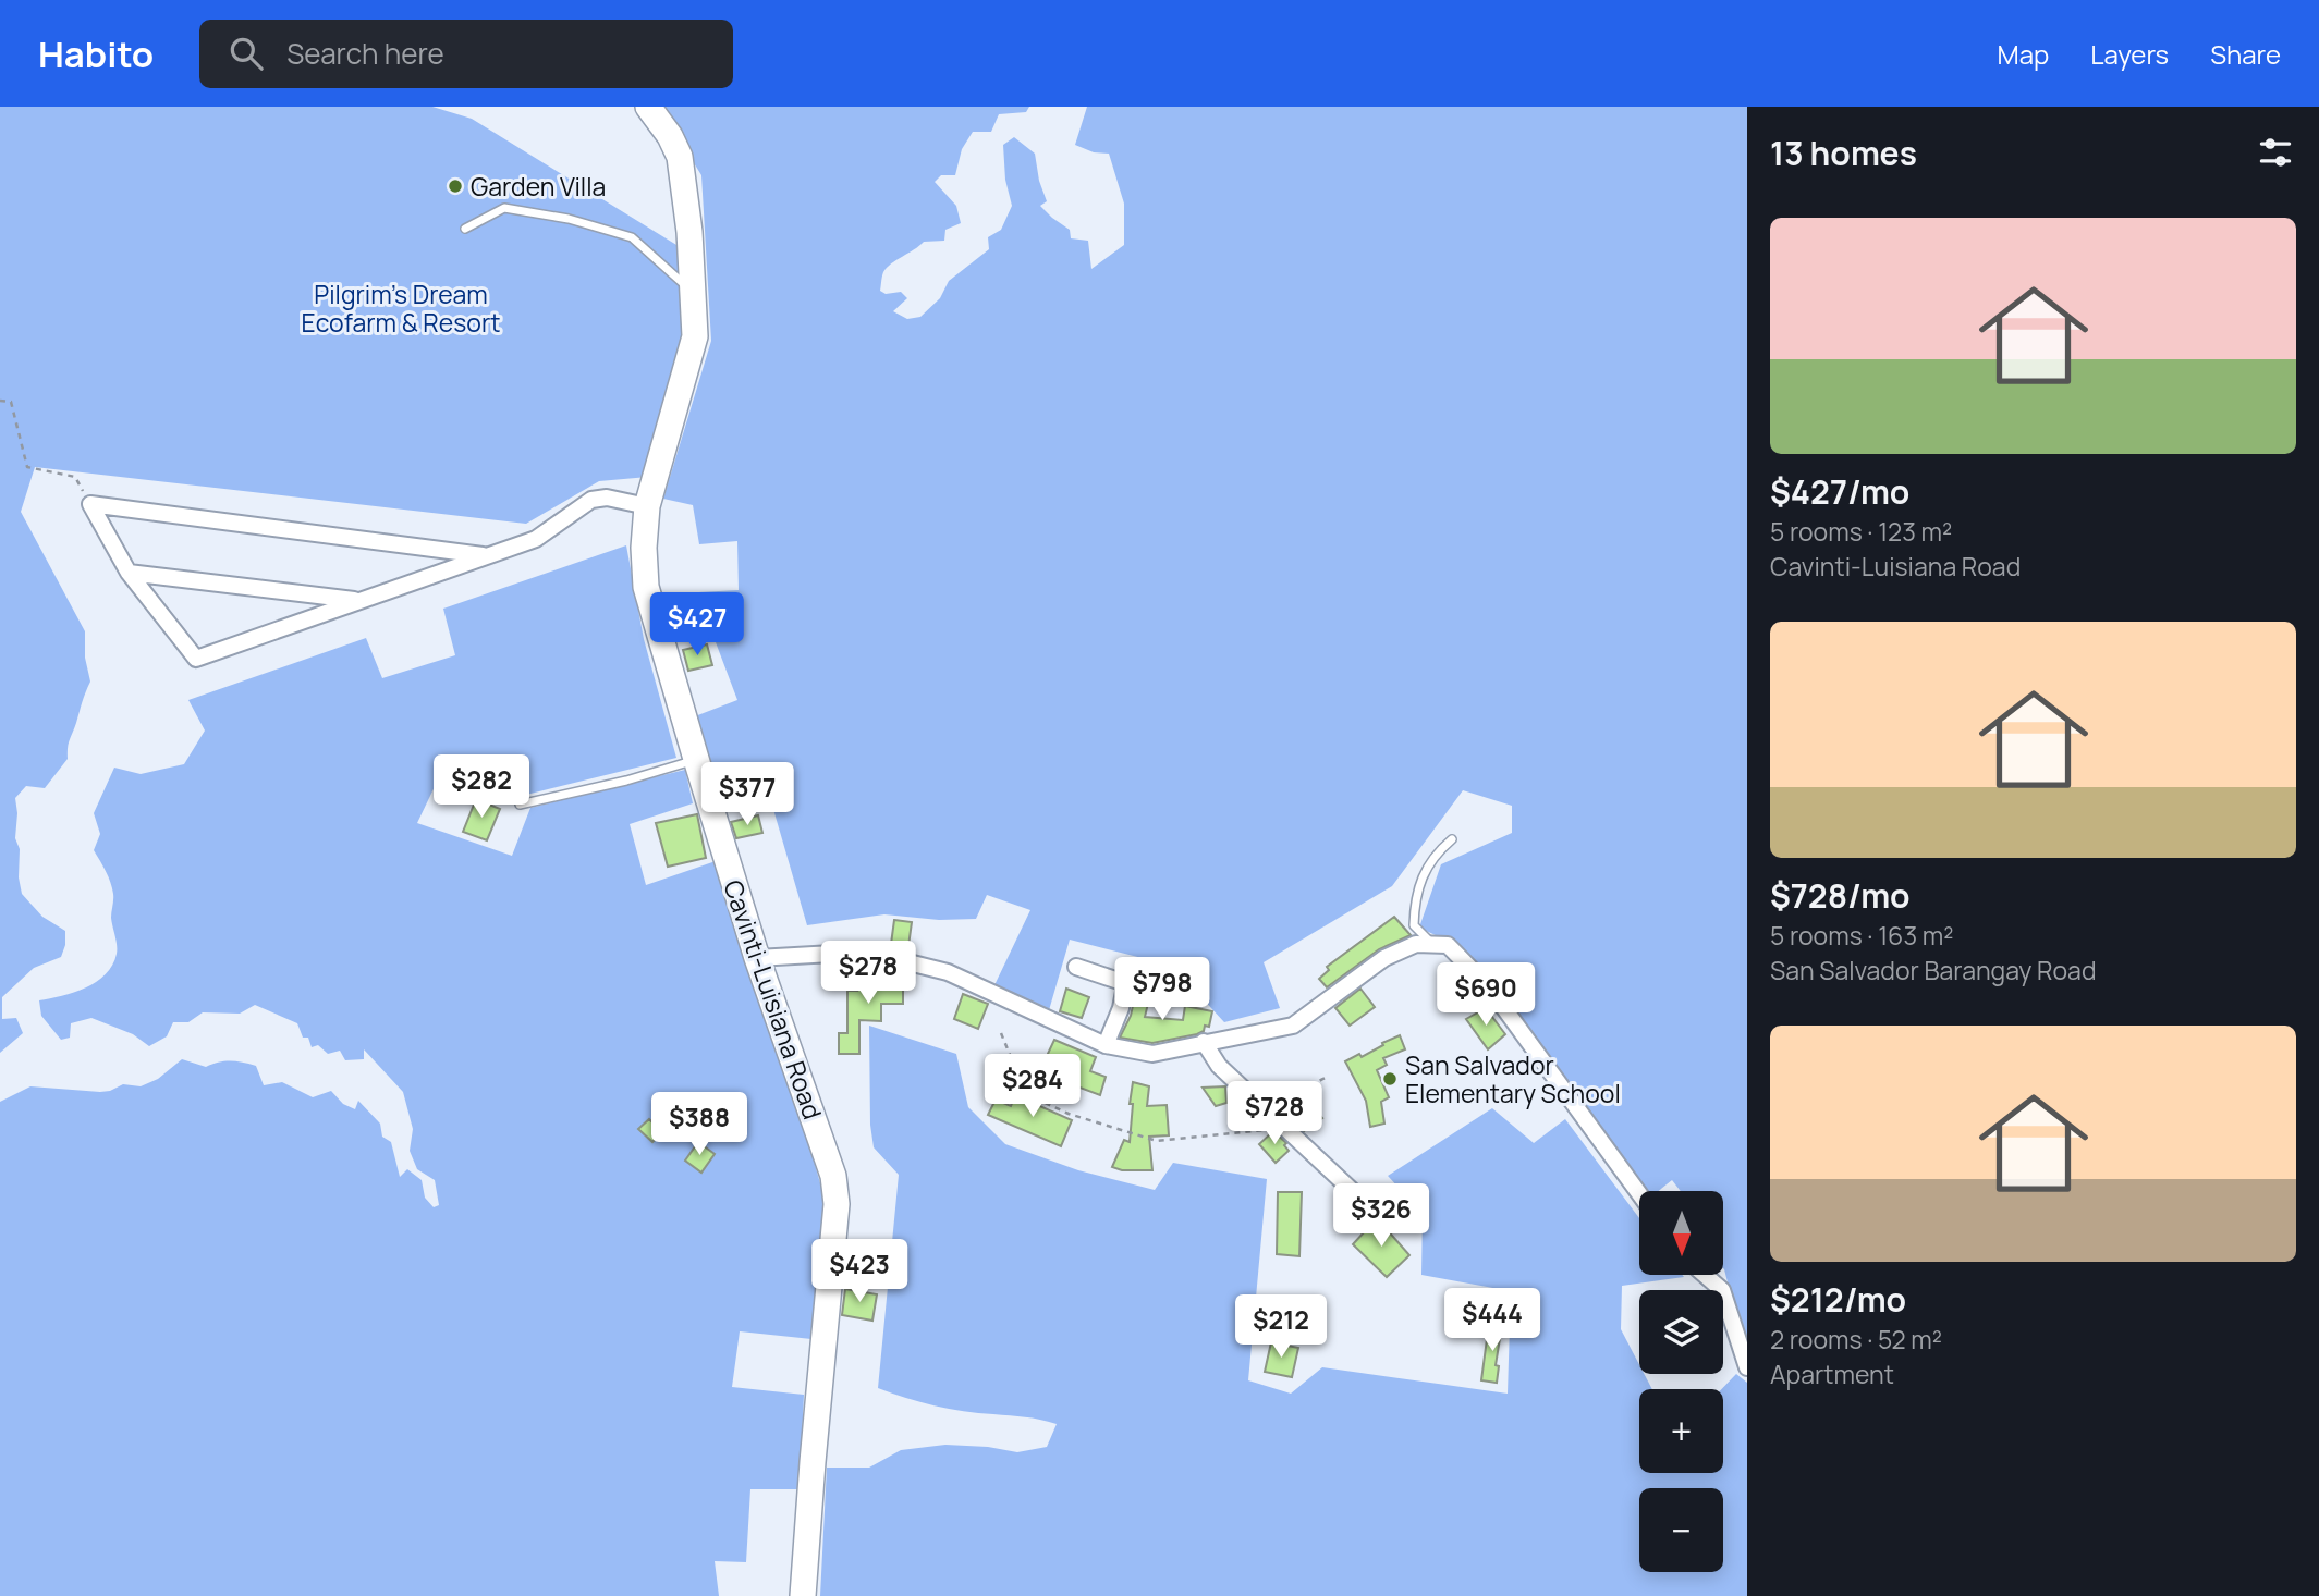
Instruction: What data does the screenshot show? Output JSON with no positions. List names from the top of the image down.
{
  "streets": {
    "main road": ["Cavinti-Luisiana Road"]
  },
  "parks": ["Pilgrim's Dream Ecofarm & Resort"],
  "places": ["Garden Villa", "San Salvador Elementary School"],
  "north": "bottom",
  "page": {
    "header": "Habito",
    "search": "Search here",
    "nav": ["Map", "Layers", "Share"],
    "heading": "13 homes",
    "list": [
      {
        "name": "$427/mo",
        "note": "5 rooms · 123 m² · Cavinti-Luisiana Road"
      },
      {
        "name": "$728/mo",
        "note": "5 rooms · 163 m² · San Salvador Barangay Road"
      },
      {
        "name": "$212/mo",
        "note": "2 rooms · 52 m² · Apartment"
      }
    ],
    "price": [
      "$427",
      "$282",
      "$377",
      "$278",
      "$798",
      "$690",
      "$284",
      "$728",
      "$388",
      "$326",
      "$423",
      "$444",
      "$212"
    ],
    "map_buttons": ["+", "−"]
  }
}
